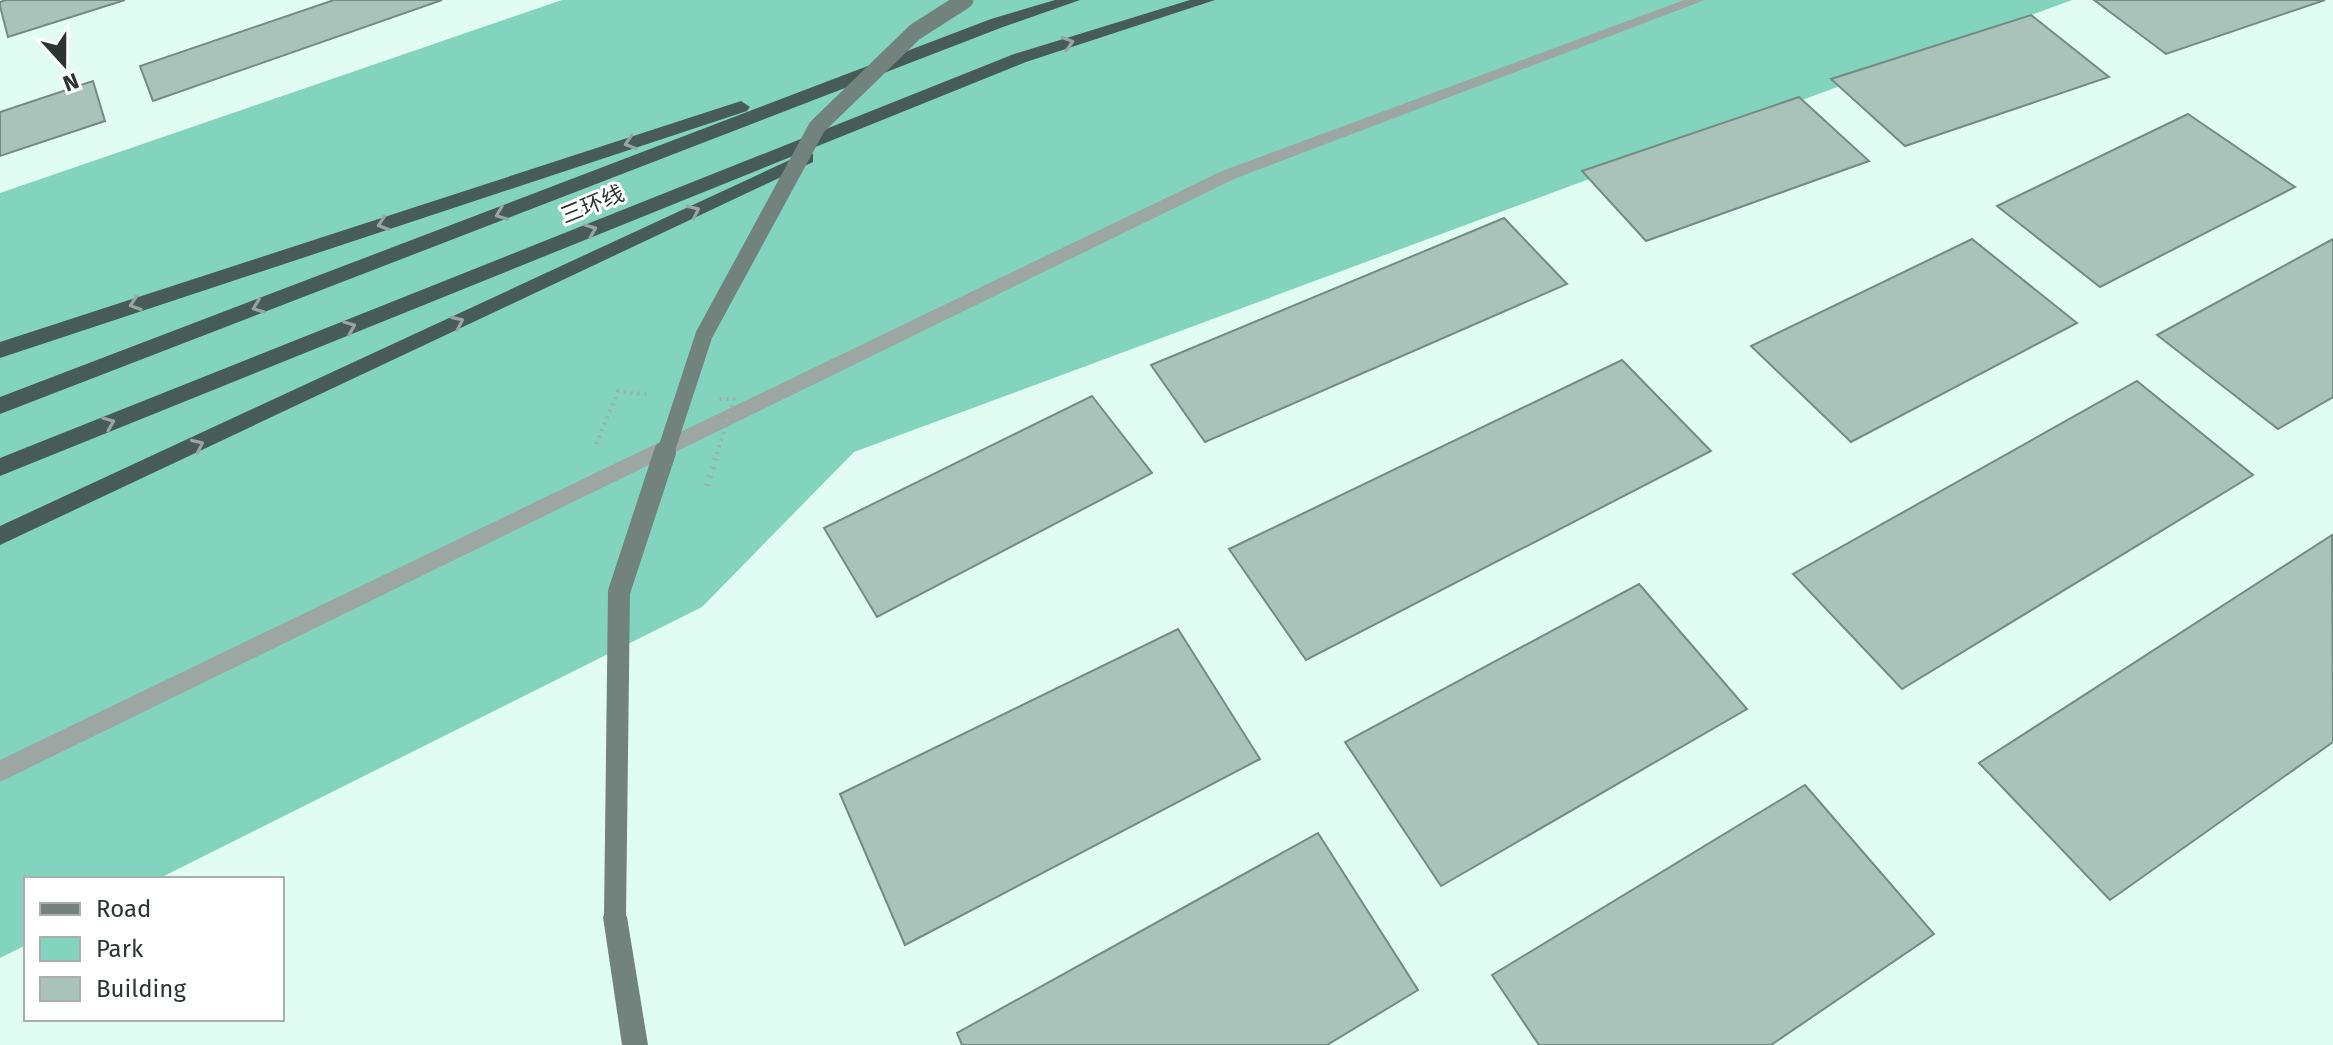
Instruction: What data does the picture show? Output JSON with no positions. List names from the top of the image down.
{
  "streets": {
    "highway": ["三环线"]
  },
  "legend": ["Road", "Park", "Building"],
  "north": "bottom"
}
